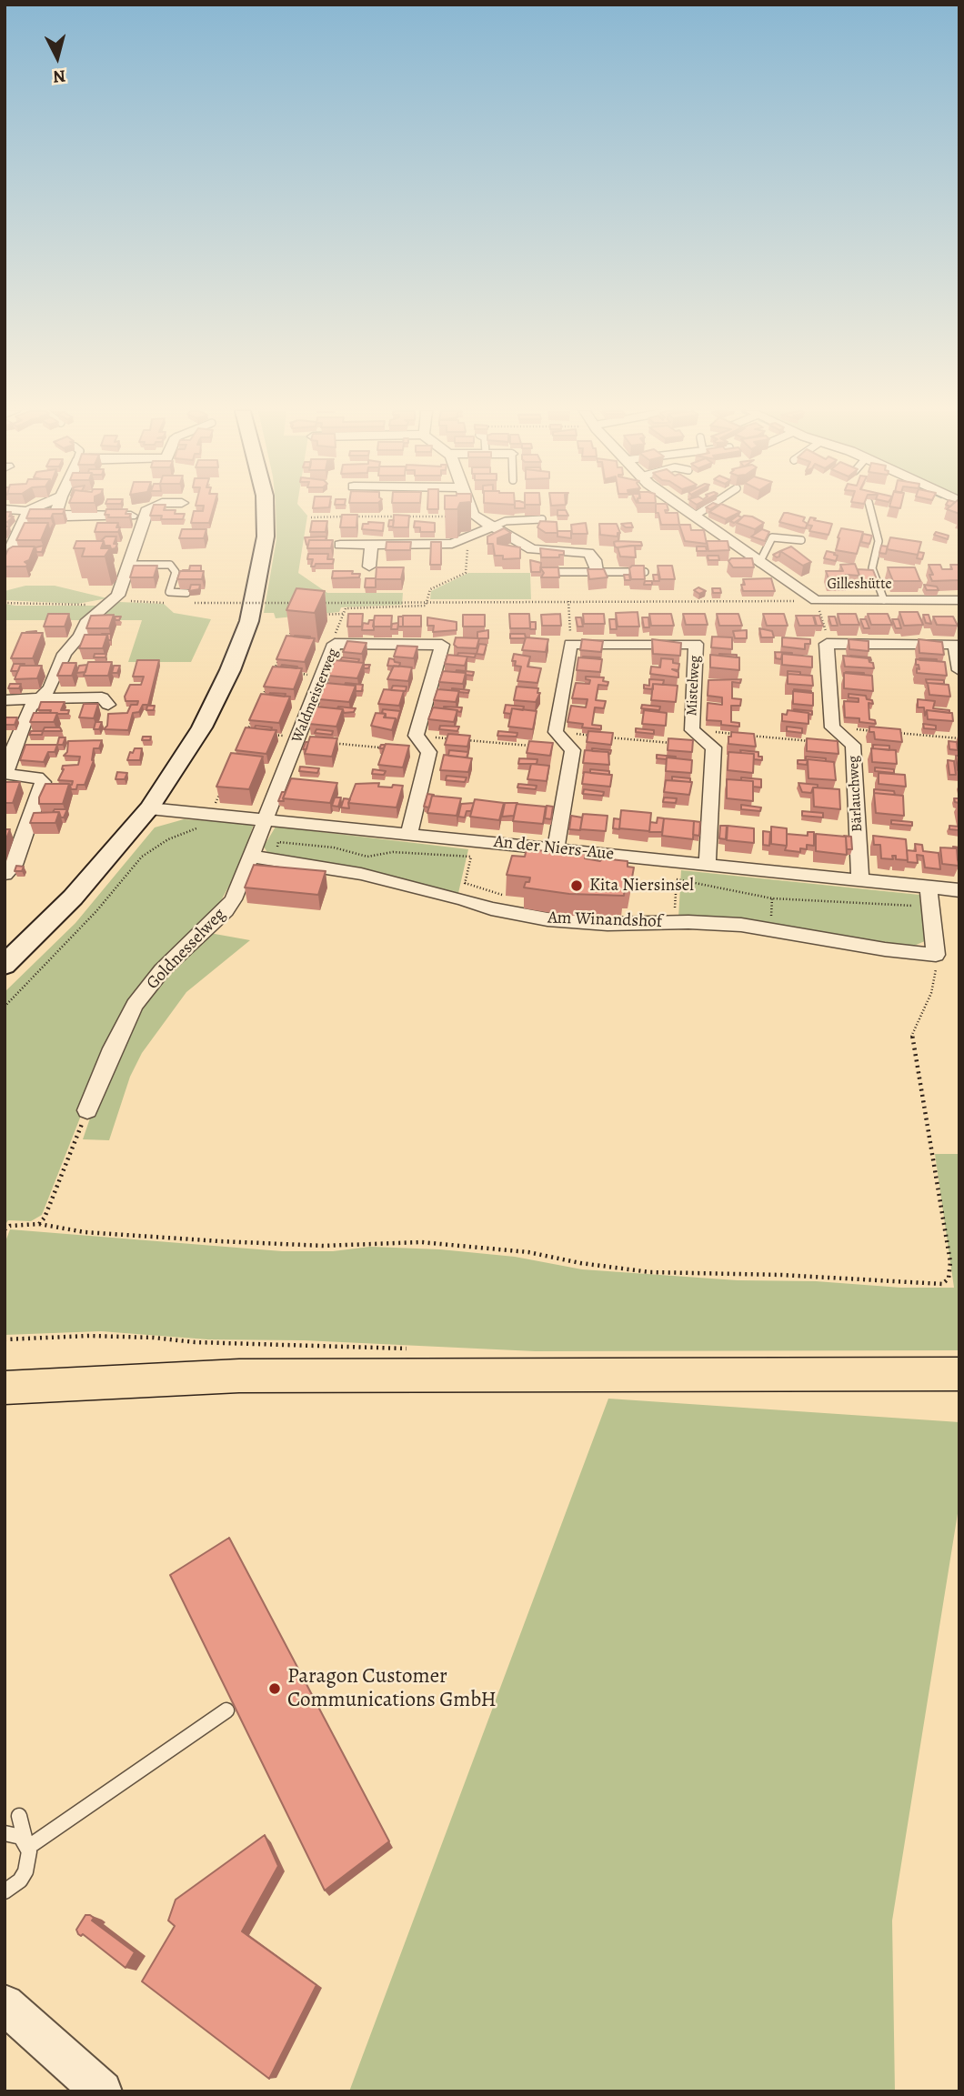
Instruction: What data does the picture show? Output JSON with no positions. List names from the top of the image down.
{
  "streets": {
    "street": [
      "Gilleshütte",
      "Mistelweg",
      "Waldmeisterweg",
      "Bärlauchweg",
      "An der Niers-Aue",
      "Am Winandshof",
      "Goldnesselweg"
    ]
  },
  "crossings": [
    ["Waldmeisterweg", "An der Niers-Aue"],
    ["Bärlauchweg", "An der Niers-Aue"],
    ["Am Winandshof", "Goldnesselweg"]
  ],
  "places": ["Kita Niersinsel", "Paragon Customer Communications GmbH"],
  "north": "bottom"
}
